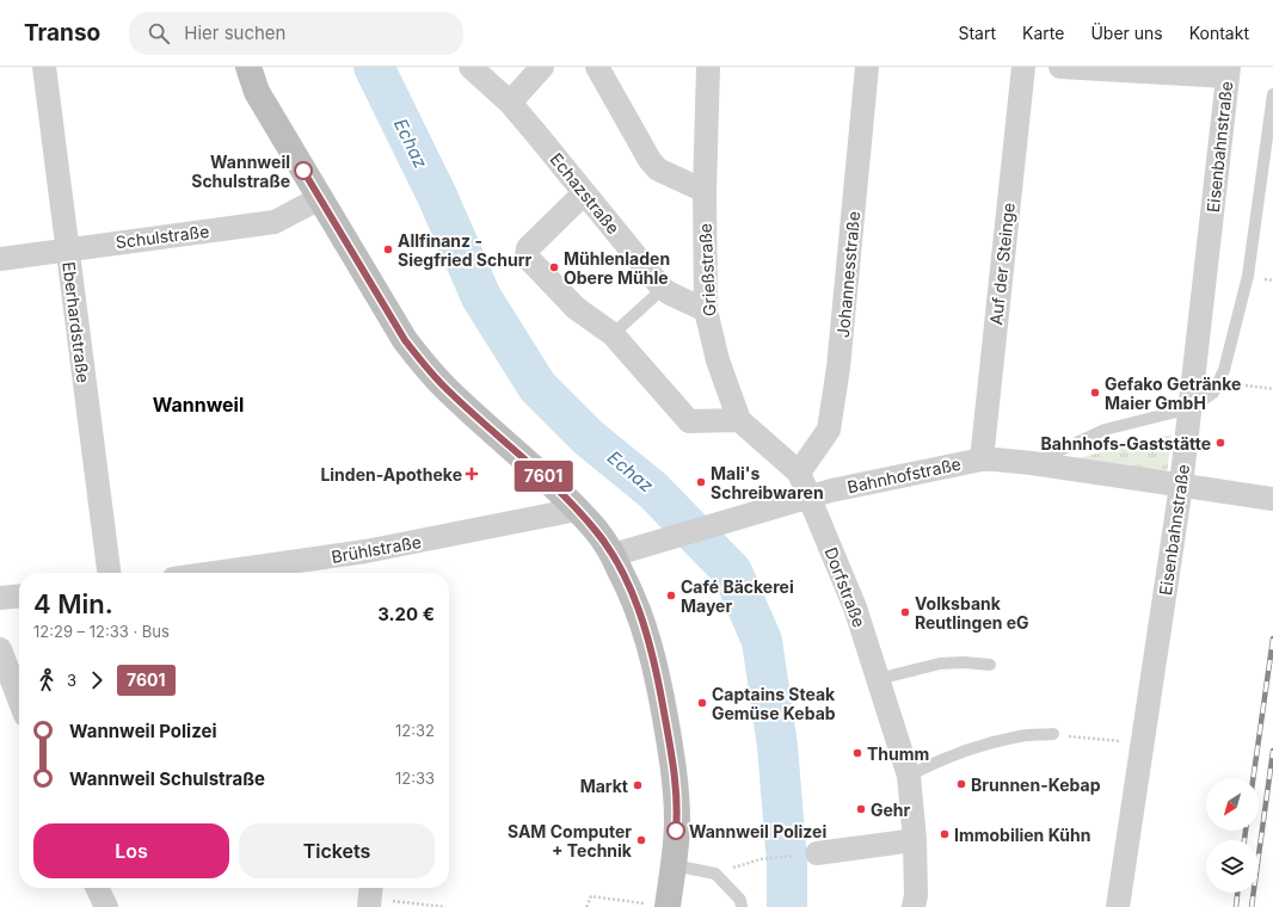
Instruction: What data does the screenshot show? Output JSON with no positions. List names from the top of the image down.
{
  "streets": {
    "street": [
      "Eisenbahnstraße",
      "Echazstraße",
      "Schulstraße",
      "Auf der Steinge",
      "Grießstraße",
      "Johannesstraße",
      "Eberhardstraße",
      "Bahnhofstraße",
      "Brühlstraße",
      "Dorfstraße"
    ]
  },
  "crossings": [
    ["Eisenbahnstraße", "Bahnhofstraße"],
    ["Echazstraße", "Grießstraße"],
    ["Schulstraße", "Eberhardstraße"],
    ["Auf der Steinge", "Bahnhofstraße"],
    ["Grießstraße", "Johannesstraße"],
    ["Grießstraße", "Bahnhofstraße"],
    ["Grießstraße", "Dorfstraße"],
    ["Bahnhofstraße", "Dorfstraße"]
  ],
  "districts": ["Wannweil"],
  "water": ["Echaz"],
  "places": {
    "other": [
      "Wannweil Schulstraße",
      "Allfinanz - Siegfried Schurr",
      "Mühlenladen Obere Mühle",
      "Gefako Getränke Maier GmbH",
      "Bahnhofs-Gaststätte",
      "Mali's Schreibwaren",
      "Café Bäckerei Mayer",
      "Volksbank Reutlingen eG",
      "Captains Steak Gemüse Kebab",
      "Thumm",
      "Brunnen-Kebap",
      "Markt",
      "Gehr",
      "Wannweil Polizei",
      "Immobilien Kühn",
      "SAM Computer + Technik"
    ],
    "health": ["Linden-Apotheke"]
  },
  "lines": ["bus line 7601"],
  "north": "bottom left",
  "page": {
    "header": "Transo",
    "search": "Hier suchen",
    "nav": [
      "Start",
      "Karte",
      "Über uns",
      "Kontakt"
    ],
    "on_map": "7601",
    "heading": ["4 Min.", "12:29 – 12:33 · Bus", "3.20 €"],
    "legs": ["3", "7601"],
    "list": [
      {
        "name": "Wannweil Polizei",
        "value": "12:32"
      },
      {
        "name": "Wannweil Schulstraße",
        "value": "12:33"
      }
    ],
    "buttons": ["Los", "Tickets"]
  }
}
